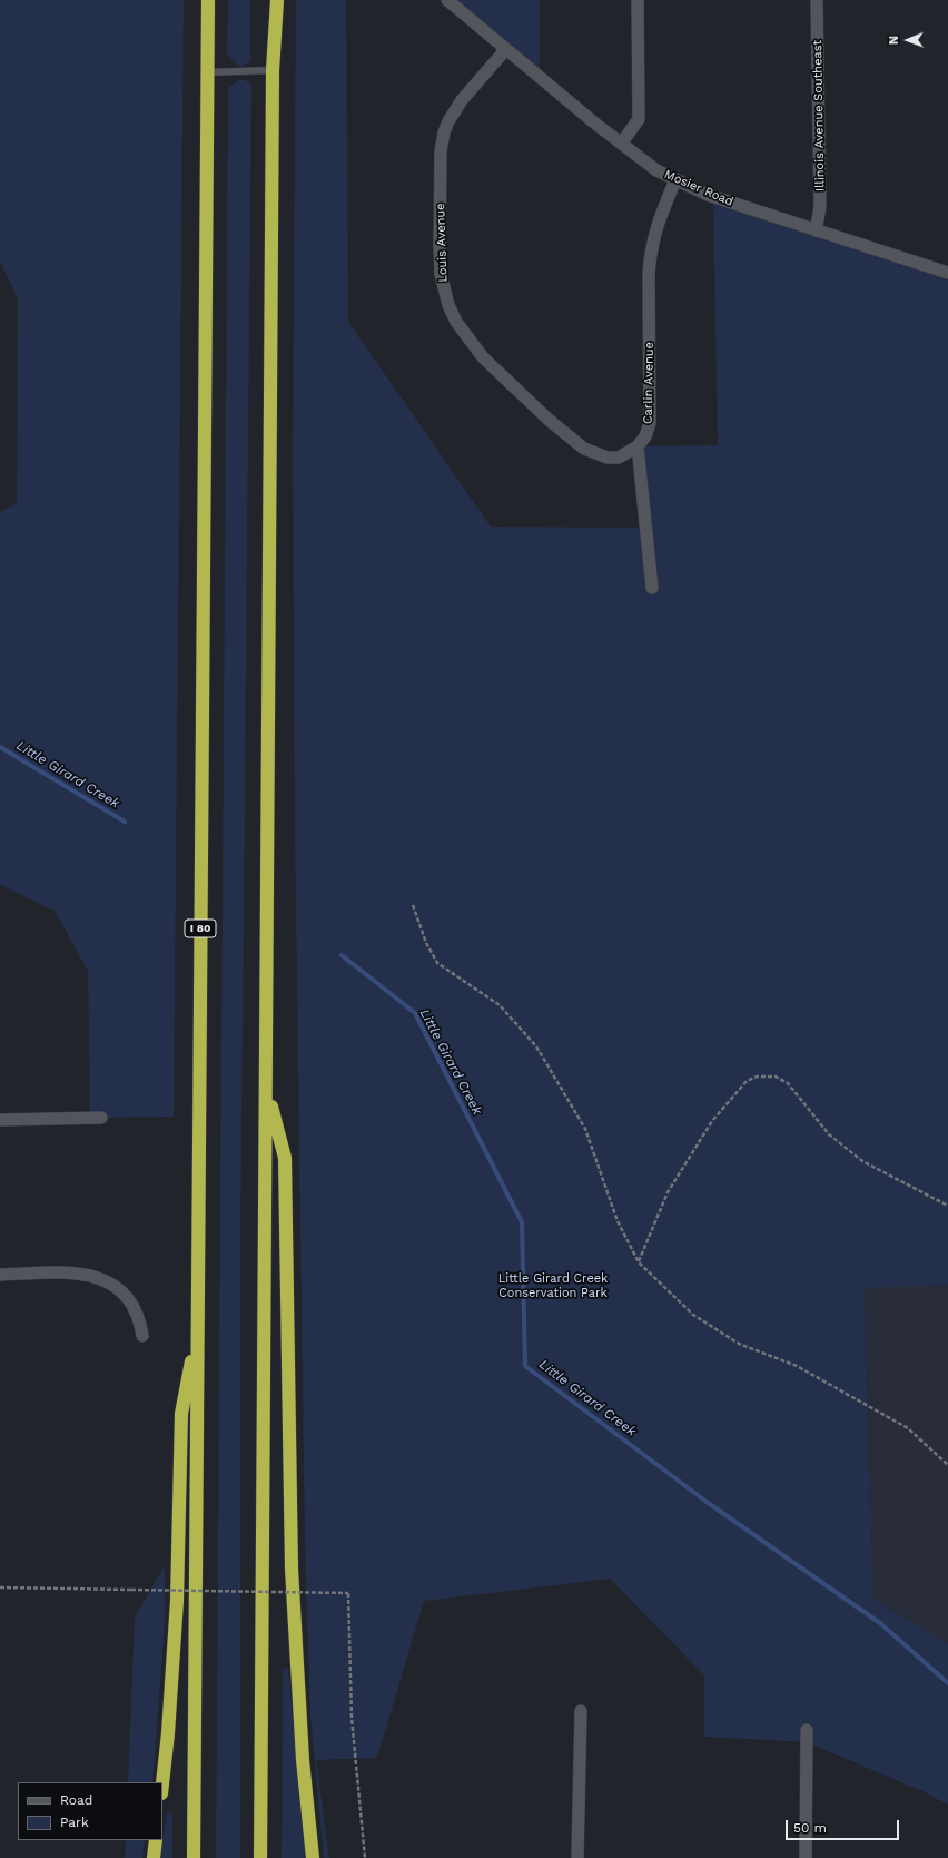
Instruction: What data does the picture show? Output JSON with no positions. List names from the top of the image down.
{
  "streets": {
    "highway": ["I 80"],
    "street": [
      "Illinois Avenue Southeast",
      "Mosier Road",
      "Louis Avenue",
      "Carlin Avenue"
    ]
  },
  "crossings": [
    ["Illinois Avenue Southeast", "Mosier Road"],
    ["Mosier Road", "Louis Avenue"],
    ["Mosier Road", "Carlin Avenue"],
    ["Louis Avenue", "Carlin Avenue"]
  ],
  "water": ["Little Girard Creek"],
  "parks": ["Little Girard Creek Conservation Park"],
  "legend": ["Road", "Park"],
  "scale_bar": "50 m",
  "north": "left"
}
